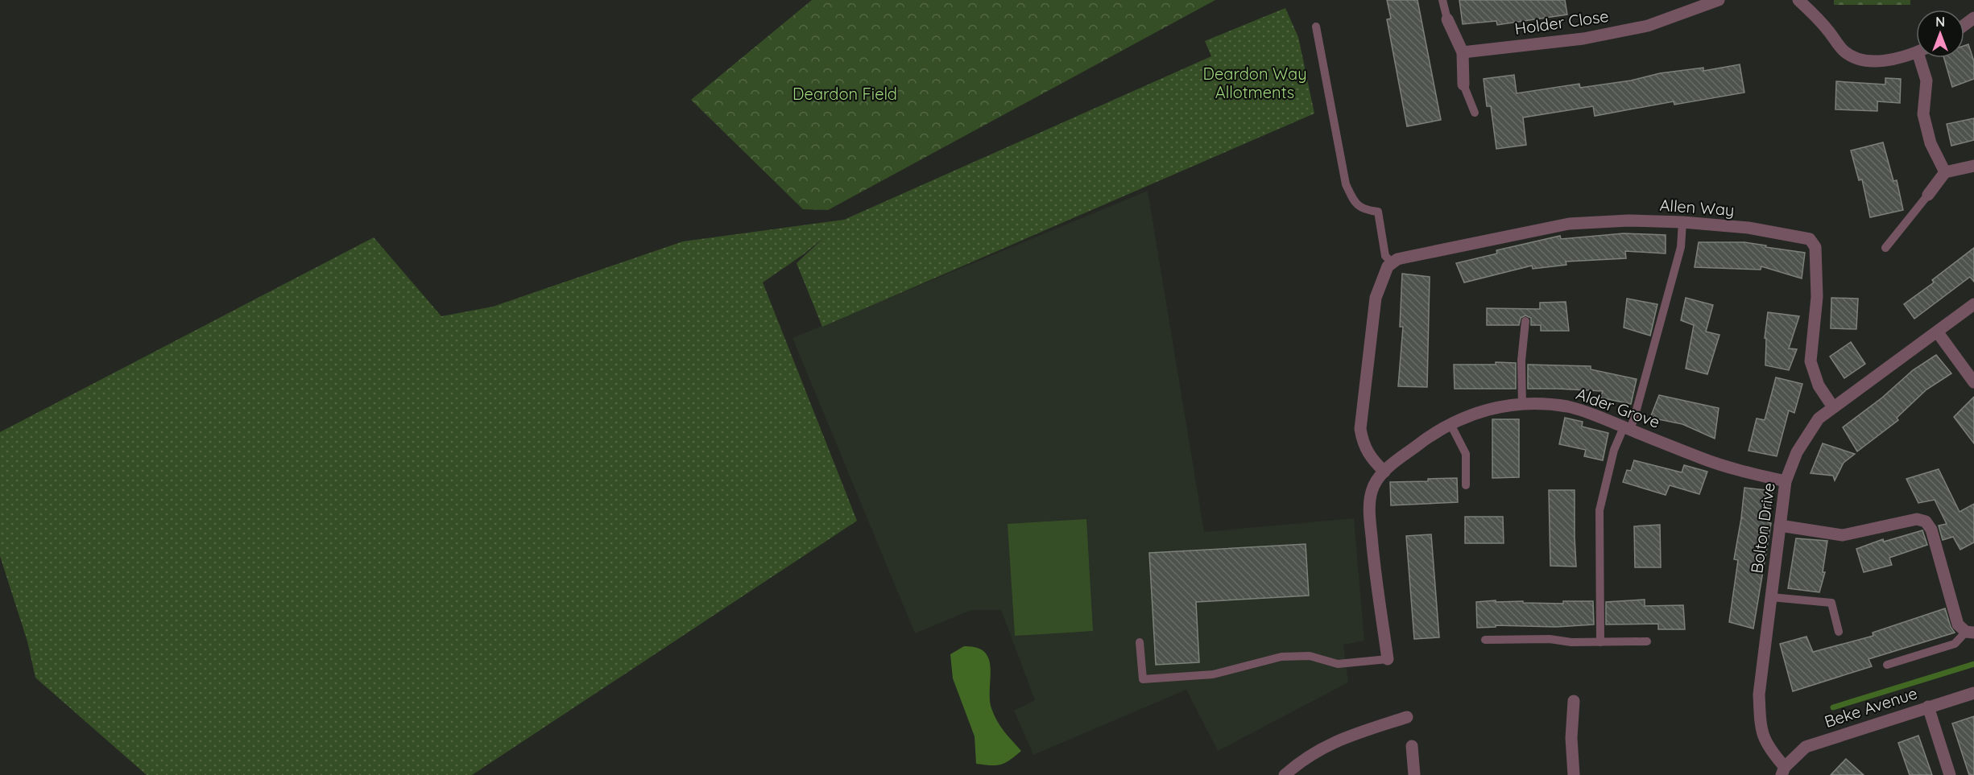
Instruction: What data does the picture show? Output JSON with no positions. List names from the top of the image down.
{
  "streets": {
    "street": [
      "Holder Close",
      "Allen Way",
      "Alder Grove",
      "Bolton Drive",
      "Beke Avenue"
    ]
  },
  "crossings": [
    ["Allen Way", "Bolton Drive"],
    ["Alder Grove", "Bolton Drive"],
    ["Bolton Drive", "Beke Avenue"]
  ],
  "parks": ["Deardon Way Allotments", "Deardon Field"],
  "north": "top"
}
